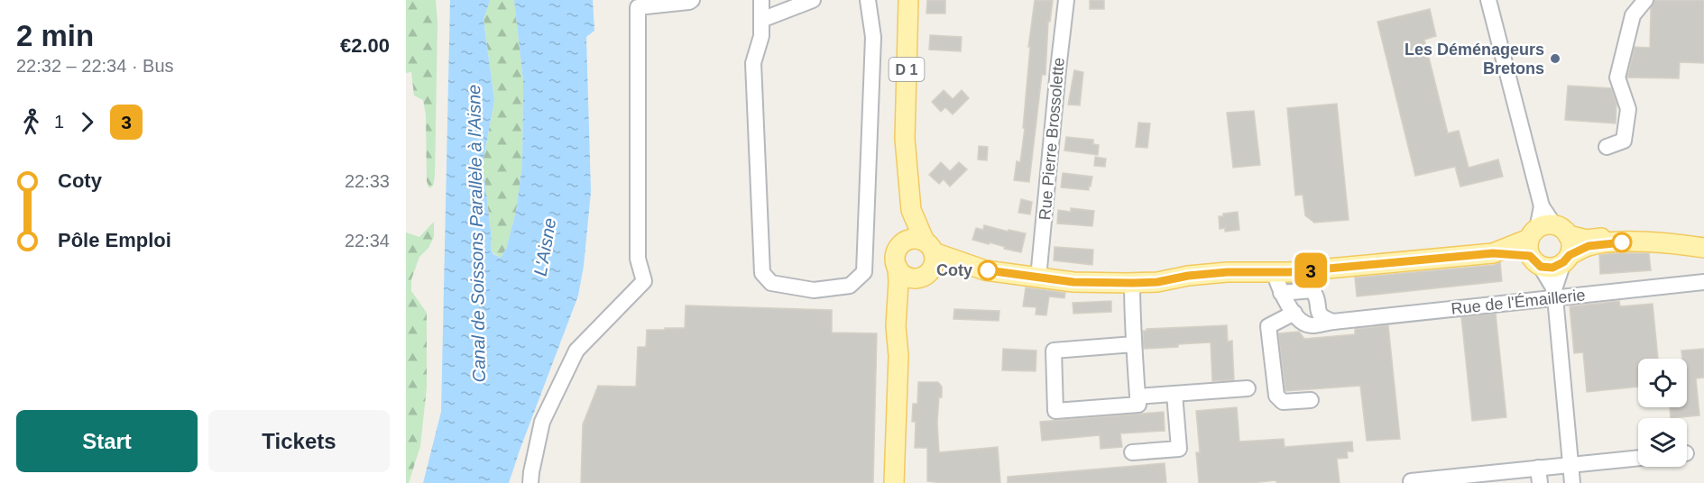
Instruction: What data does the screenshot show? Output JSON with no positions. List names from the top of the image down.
{
  "streets": {
    "main road": ["D 1"],
    "street": ["Rue Pierre Brossolette", "Rue de l'Émaillerie"]
  },
  "water": ["Canal de Soissons Parallèle à l'Aisne", "L'Aisne"],
  "places": ["Les Déménageurs Bretons", "Coty"],
  "lines": ["bus line 3"],
  "page": {
    "heading": ["2 min", "22:32 – 22:34 · Bus", "€2.00"],
    "on_map": "3",
    "legs": ["1", "3"],
    "list": [
      {
        "name": "Coty",
        "value": "22:33"
      },
      {
        "name": "Pôle Emploi",
        "value": "22:34"
      }
    ],
    "buttons": ["Start", "Tickets"]
  }
}
